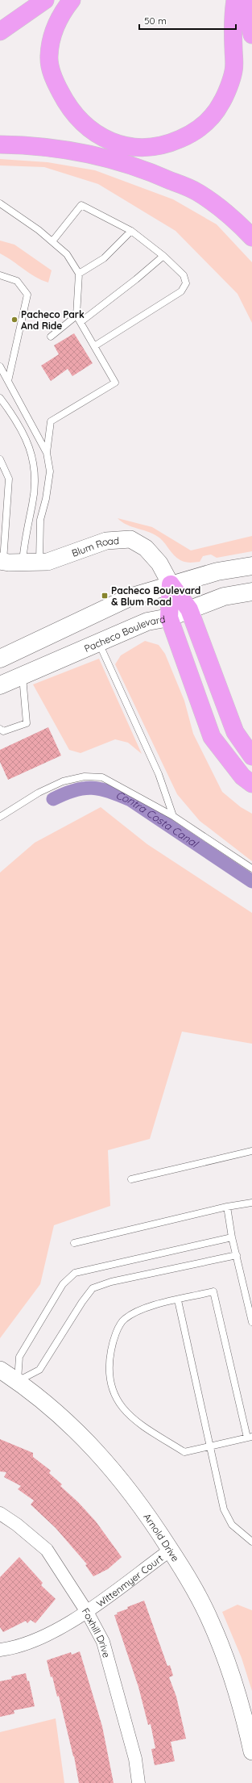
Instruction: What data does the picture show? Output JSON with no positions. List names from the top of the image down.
{
  "streets": {
    "main road": ["Pacheco Boulevard"],
    "street": [
      "Blum Road",
      "Arnold Drive",
      "Wittenmyer Court",
      "Foxhill Drive"
    ]
  },
  "crossings": [
    ["Arnold Drive", "Wittenmyer Court"],
    ["Wittenmyer Court", "Foxhill Drive"]
  ],
  "water": ["Contra Costa Canal"],
  "places": {
    "other": ["Pacheco Park And Ride"],
    "transit": ["Pacheco Boulevard & Blum Road"]
  },
  "scale_bar": "50 m"
}
